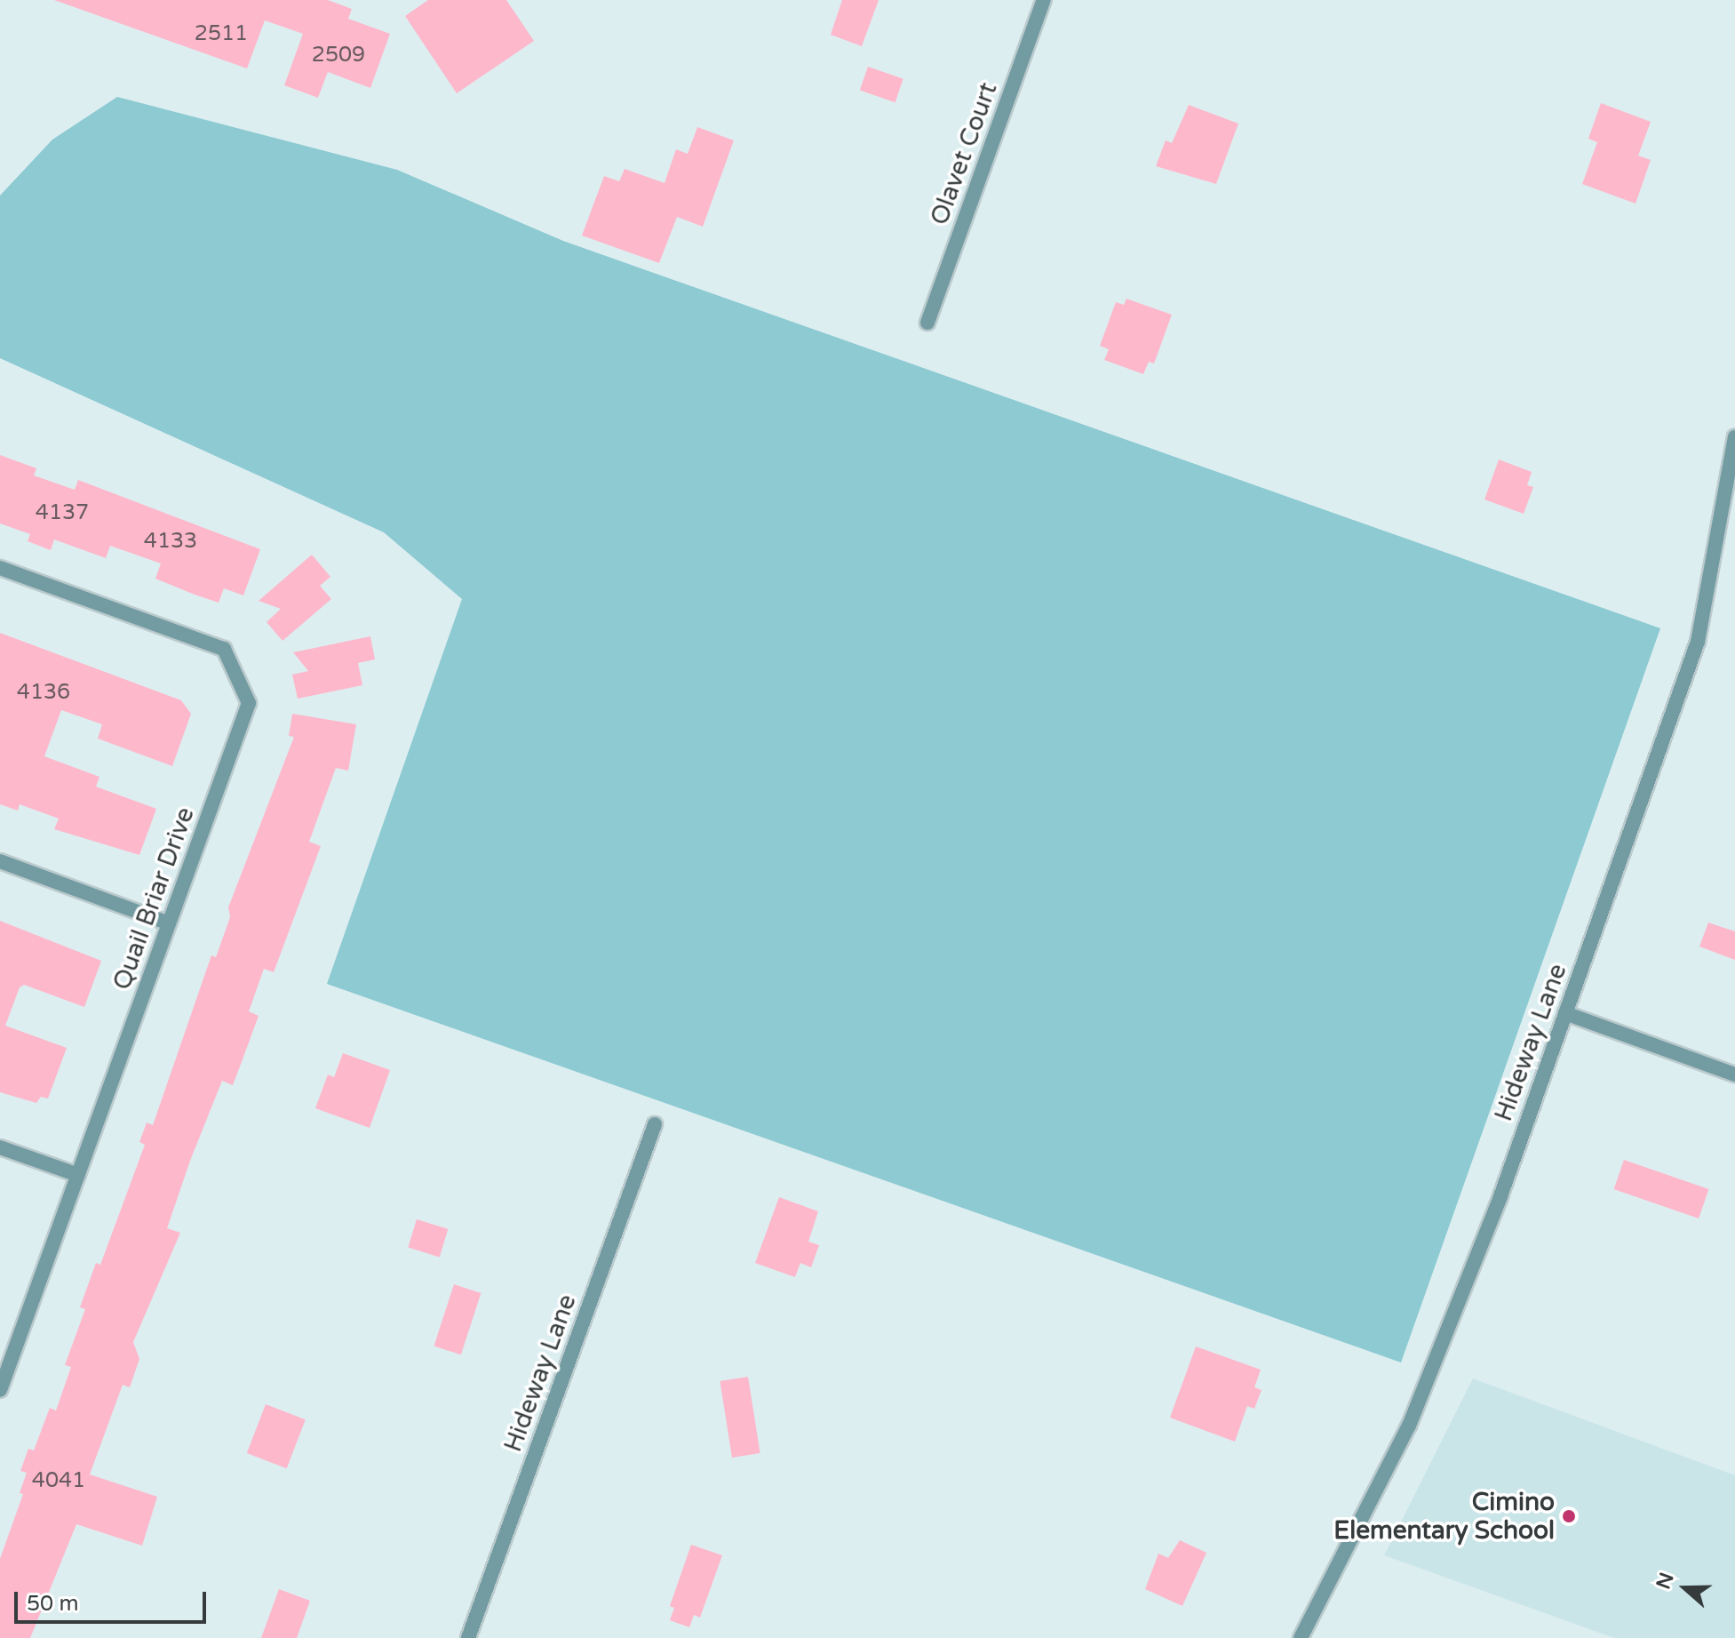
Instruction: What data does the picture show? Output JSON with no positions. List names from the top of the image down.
{
  "streets": {
    "street": ["Olavet Court", "Quail Briar Drive", "Hideway Lane"]
  },
  "places": ["Cimino Elementary School"],
  "house_numbers": [
    "2511",
    "2509",
    "4137",
    "4133",
    "4136",
    "4041"
  ],
  "scale_bar": "50 m",
  "north": "left"
}
